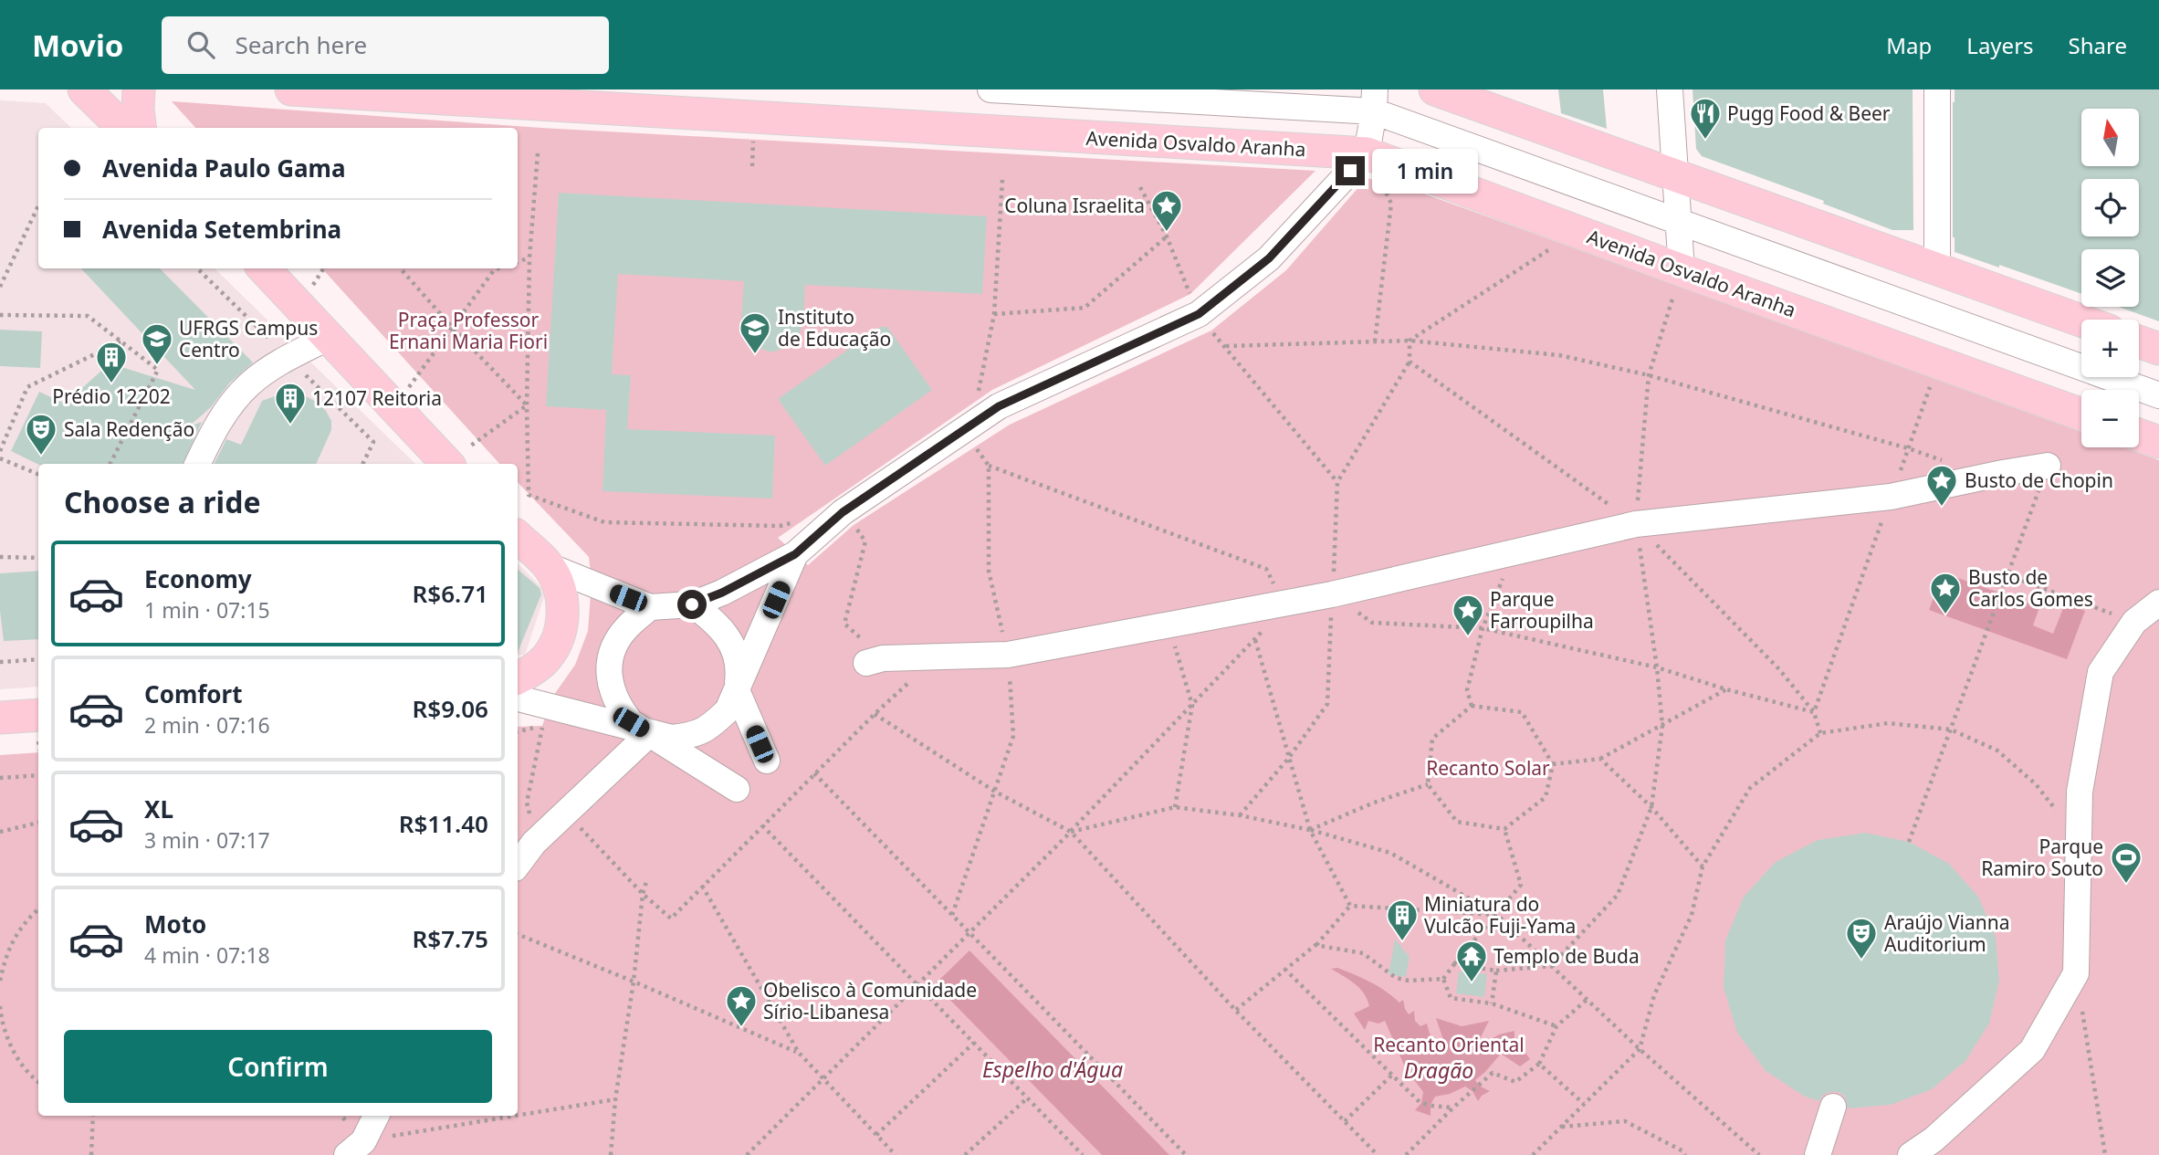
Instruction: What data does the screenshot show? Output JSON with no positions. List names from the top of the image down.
{
  "streets": {
    "main road": ["Avenida Osvaldo Aranha"]
  },
  "water": ["Espelho d'Água", "Dragão"],
  "parks": ["Praça Professor Ernani Maria Fiori", "Recanto Solar", "Recanto Oriental"],
  "places": {
    "restaurant": ["Pugg Food & Beer"],
    "place": [
      "Coluna Israelita",
      "Busto de Chopin",
      "Busto de Carlos Gomes",
      "Parque Farroupilha",
      "Obelisco à Comunidade Sírio-Libanesa"
    ],
    "school or university": ["Instituto de Educação", "UFRGS Campus Centro"],
    "building": ["Prédio 12202", "12107 Reitoria", "Miniatura do Vulcão Fuji-Yama"],
    "theatre": ["Sala Redenção", "Araújo Vianna Auditorium"],
    "sports": ["Parque Ramiro Souto"],
    "temple": ["Templo de Buda"]
  },
  "north": "top",
  "page": {
    "header": "Movio",
    "search": "Search here",
    "nav": ["Map", "Layers", "Share"],
    "map_buttons": ["+", "−"],
    "banner": ["Avenida Paulo Gama", "Avenida Setembrina"],
    "bubble": "1 min",
    "heading": "Choose a ride",
    "list": [
      {
        "name": "Economy",
        "note": "1 min · 07:15",
        "value": "R$6.71"
      },
      {
        "name": "Comfort",
        "note": "2 min · 07:16",
        "value": "R$9.06"
      },
      {
        "name": "XL",
        "note": "3 min · 07:17",
        "value": "R$11.40"
      },
      {
        "name": "Moto",
        "note": "4 min · 07:18",
        "value": "R$7.75"
      }
    ],
    "buttons": "Confirm"
  }
}
